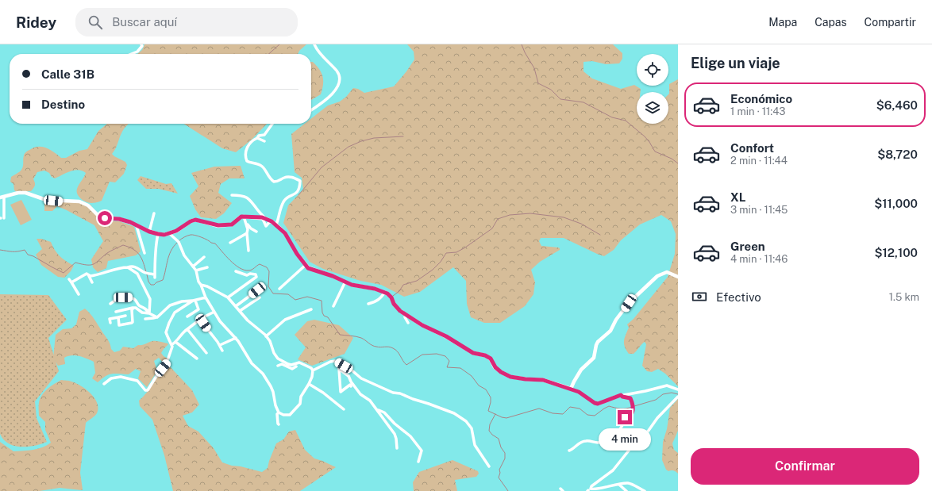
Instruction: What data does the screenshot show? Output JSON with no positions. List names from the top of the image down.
{
  "page": {
    "header": "Ridey",
    "search": "Buscar aquí",
    "nav": ["Mapa", "Capas", "Compartir"],
    "heading": "Elige un viaje",
    "banner": ["Calle 31B", "Destino"],
    "list": [
      {
        "name": "Económico",
        "note": "1 min · 11:43",
        "value": "$6,460"
      },
      {
        "name": "Confort",
        "note": "2 min · 11:44",
        "value": "$8,720"
      },
      {
        "name": "XL",
        "note": "3 min · 11:45",
        "value": "$11,000"
      },
      {
        "name": "Green",
        "note": "4 min · 11:46",
        "value": "$12,100"
      }
    ],
    "pay": ["Efectivo", "1.5 km"],
    "bubble": "4 min",
    "buttons": "Confirmar"
  }
}
